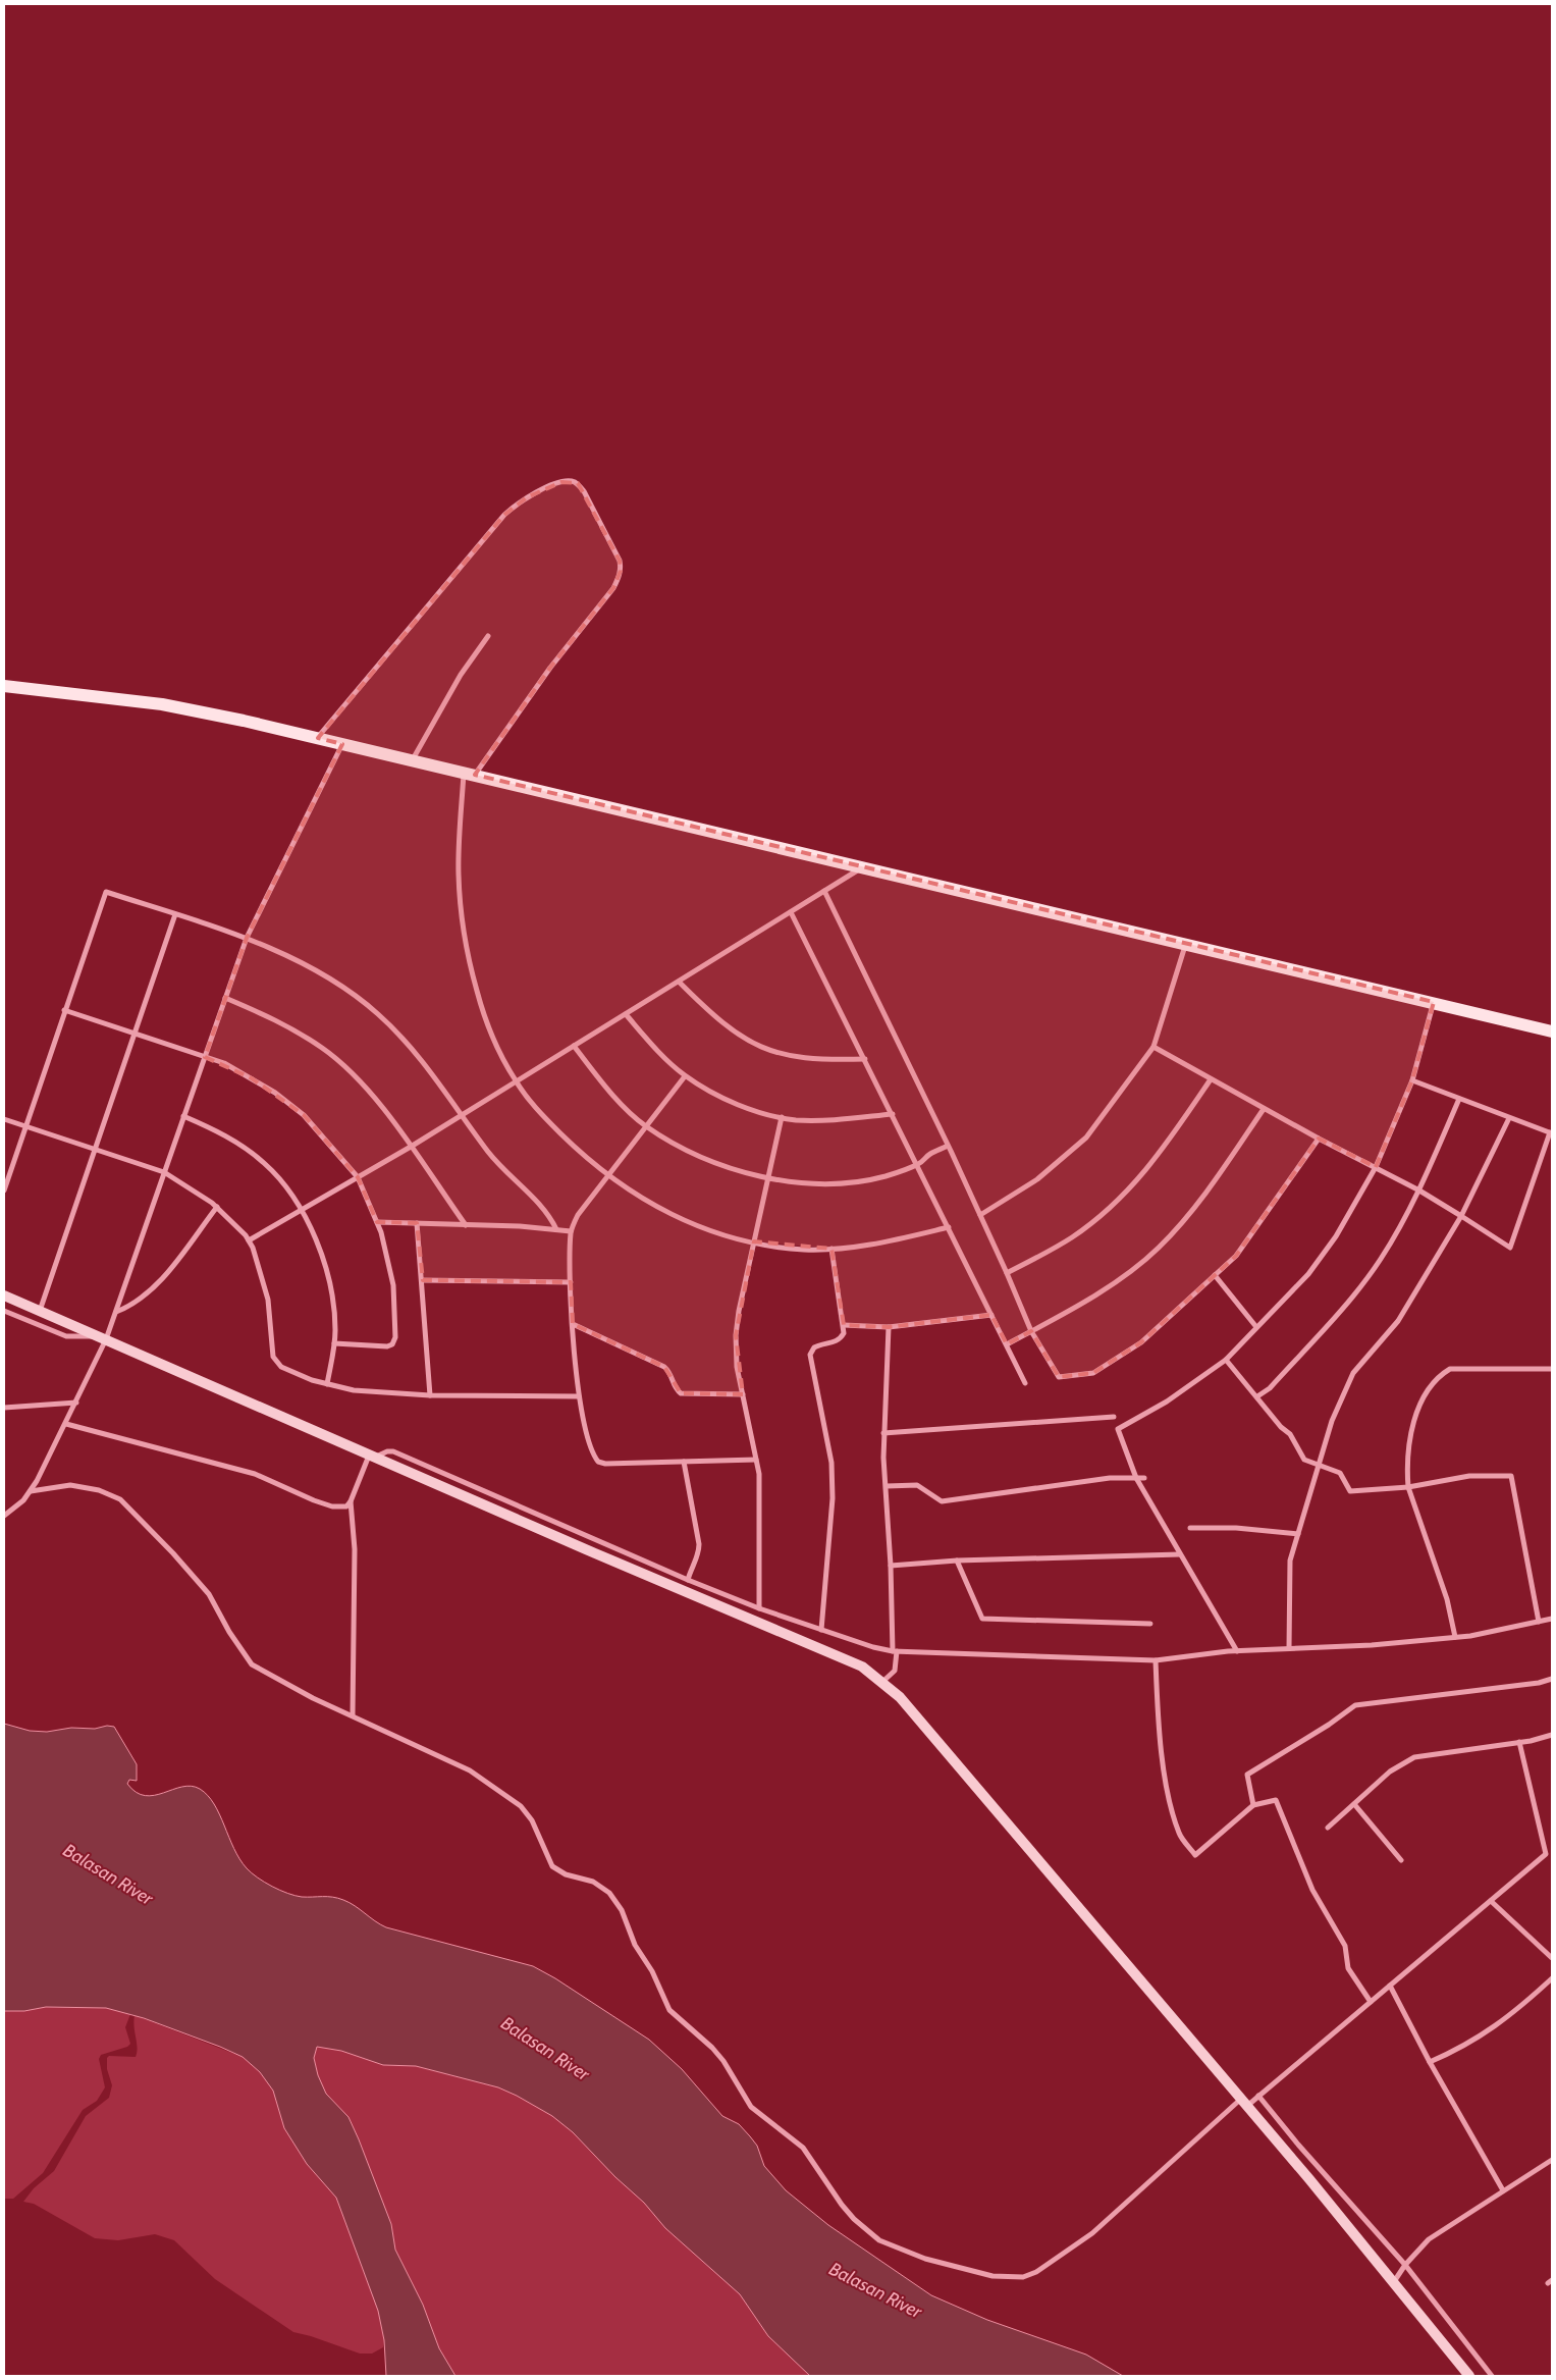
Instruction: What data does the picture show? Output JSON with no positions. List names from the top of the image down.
{
  "water": ["Balasan River"]
}
